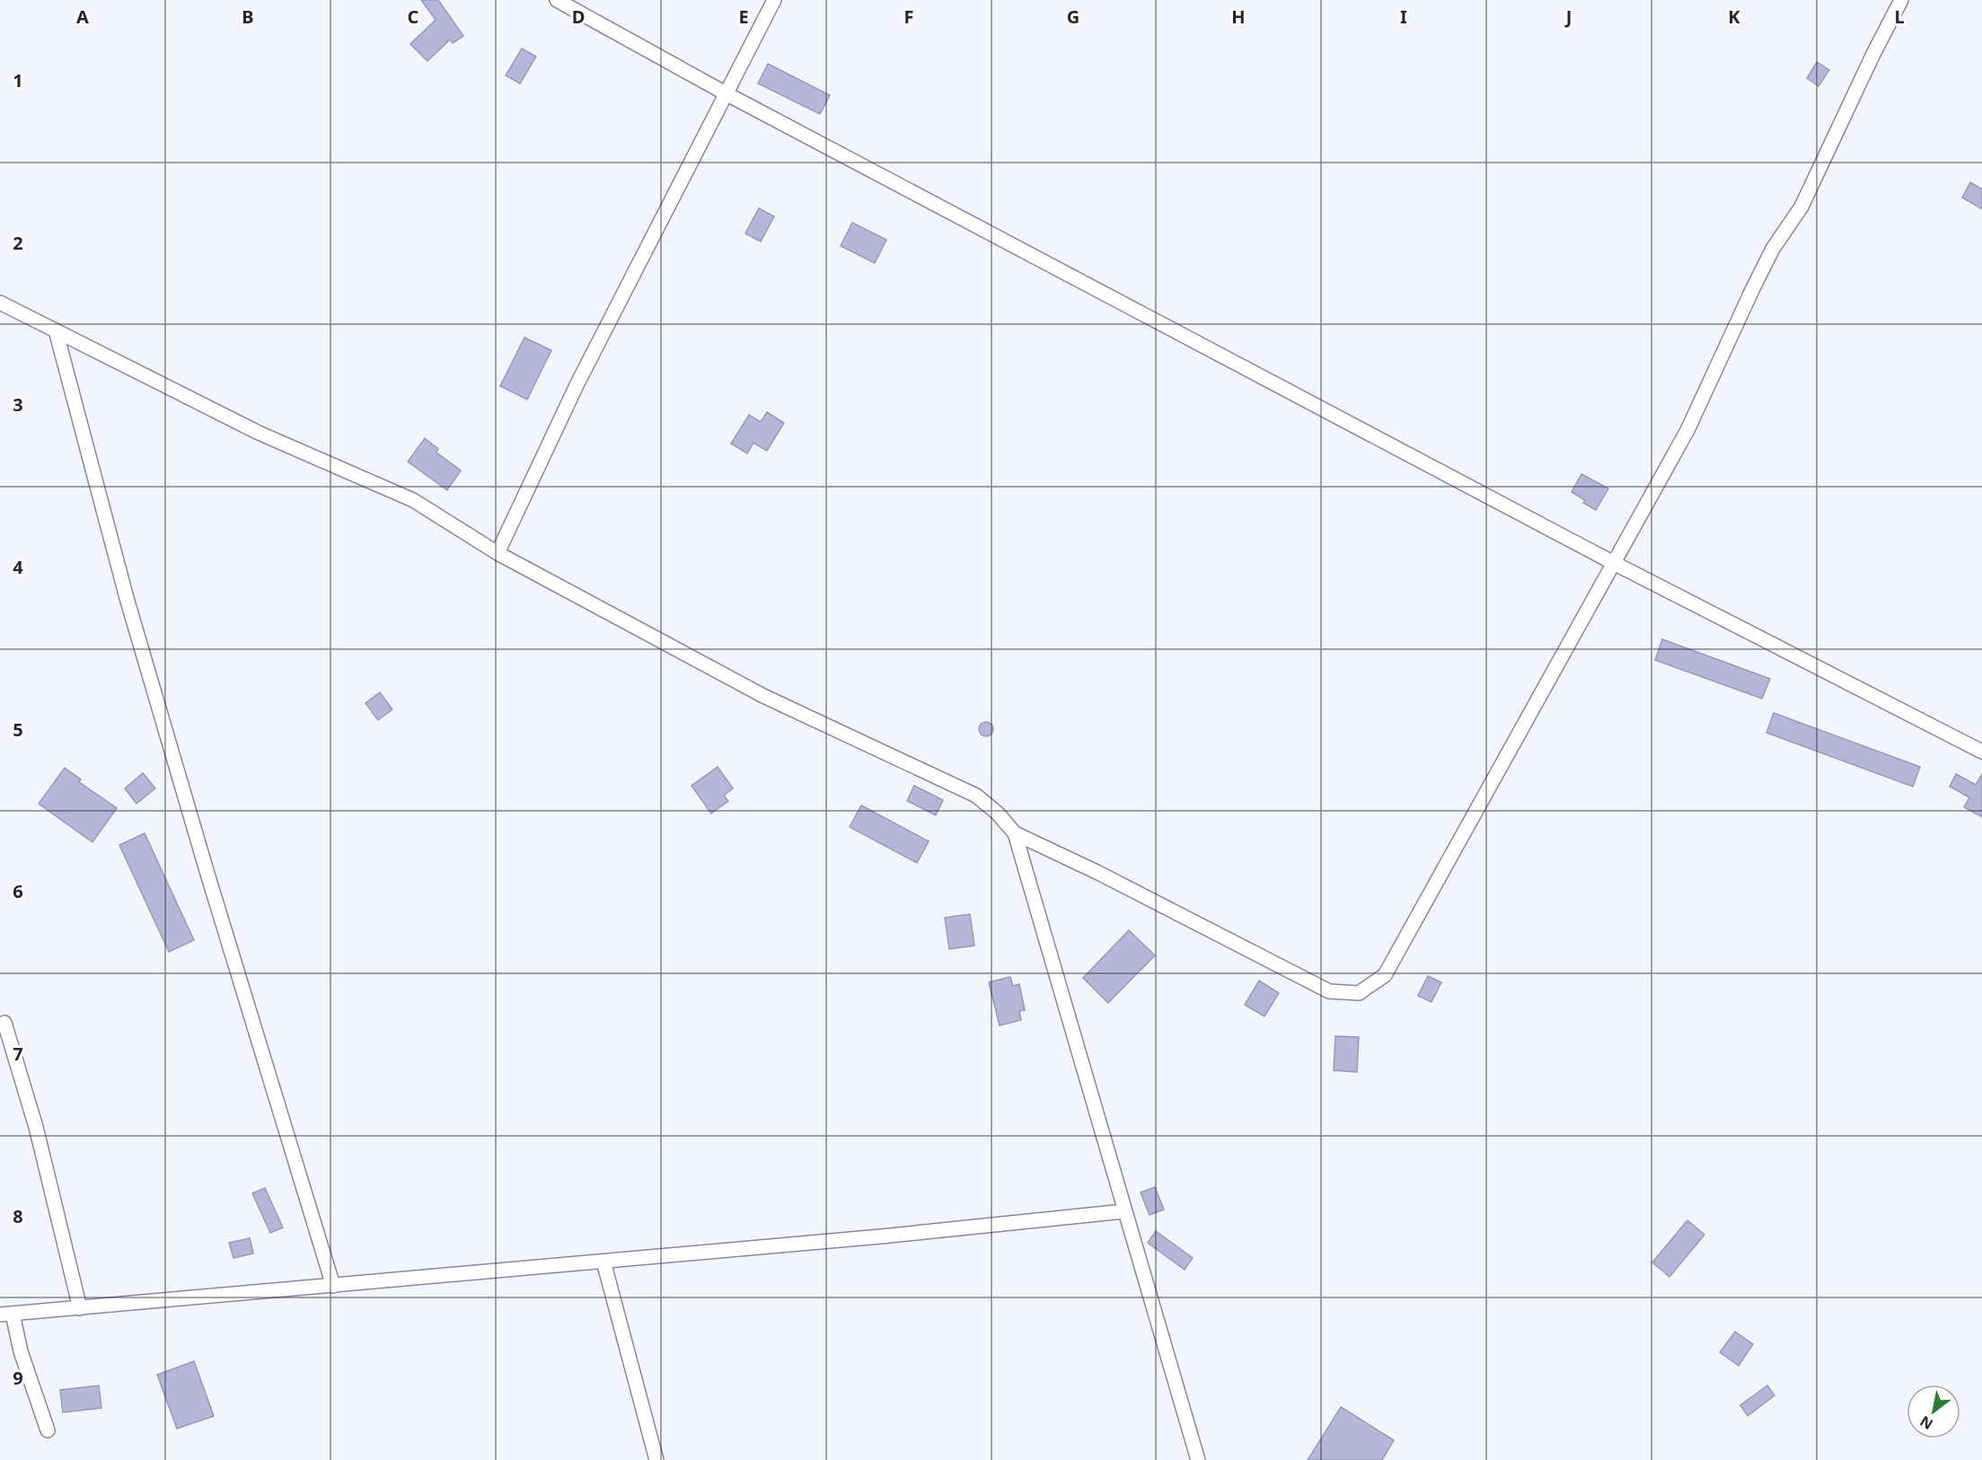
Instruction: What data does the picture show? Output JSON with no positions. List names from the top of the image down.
{
  "north": "bottom left",
  "grid": {
    "columns": [
      "A",
      "B",
      "C",
      "D",
      "E",
      "F",
      "G",
      "H",
      "I",
      "J",
      "K",
      "L"
    ],
    "rows": [
      "1",
      "2",
      "3",
      "4",
      "5",
      "6",
      "7",
      "8",
      "9"
    ]
  }
}
